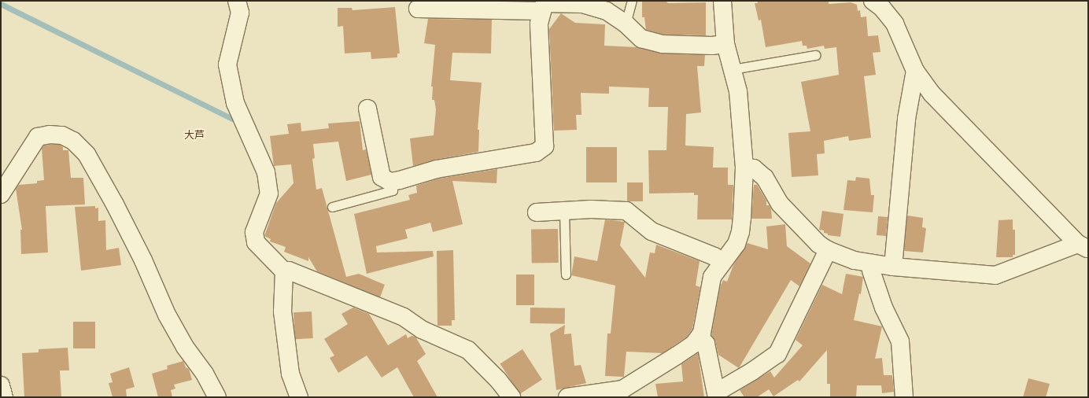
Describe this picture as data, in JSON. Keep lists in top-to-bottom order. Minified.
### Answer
{"districts":["大芦"]}
